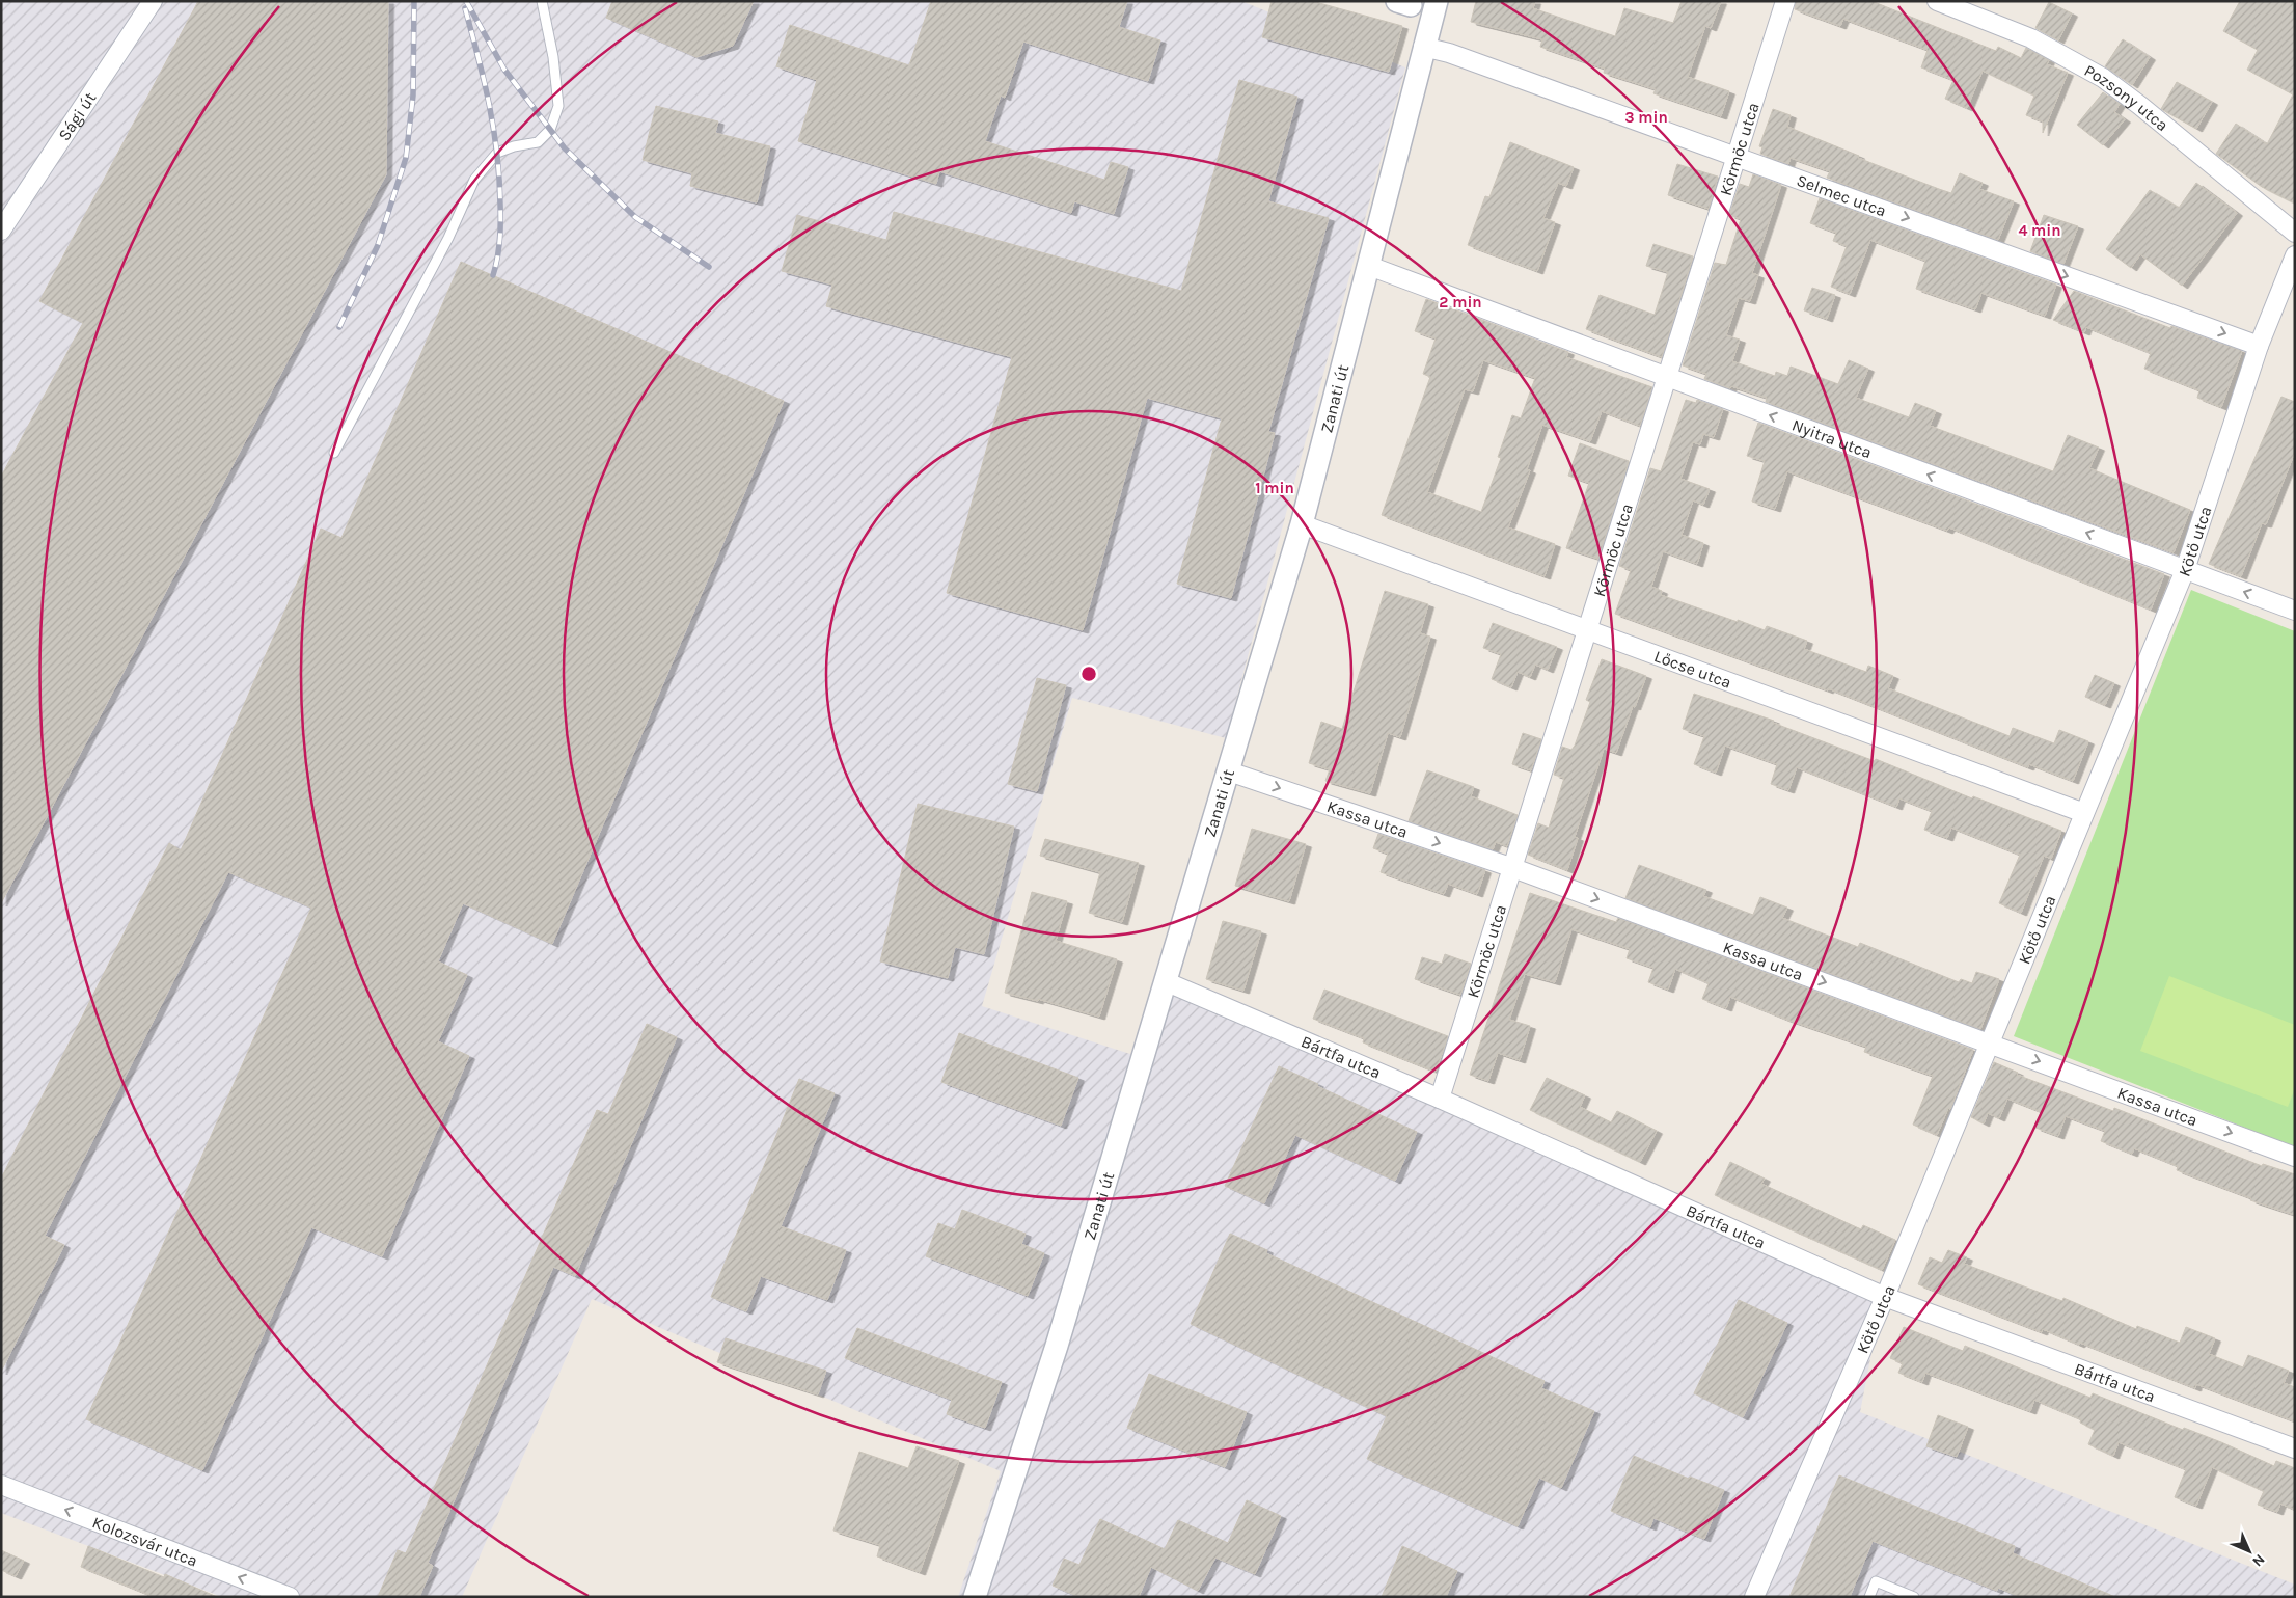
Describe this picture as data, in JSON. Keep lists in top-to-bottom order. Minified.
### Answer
{"streets":{"street":["Pozsony utca","Sági út","Körmöc utca","Selmec utca","Zanati út","Nyitra utca","Kötő utca","Lőcse utca","Kassa utca","Bártfa utca","Kolozsvár utca"]},"crossings":[["Körmöc utca","Selmec utca"],["Körmöc utca","Nyitra utca"],["Körmöc utca","Lőcse utca"],["Körmöc utca","Kassa utca"],["Körmöc utca","Bártfa utca"],["Selmec utca","Zanati út"],["Selmec utca","Kötő utca"],["Zanati út","Nyitra utca"],["Zanati út","Lőcse utca"],["Zanati út","Kassa utca"],["Zanati út","Bártfa utca"],["Nyitra utca","Kötő utca"],["Kötő utca","Lőcse utca"],["Kötő utca","Kassa utca"],["Kötő utca","Bártfa utca"]],"one_way":["Selmec utca","Nyitra utca","Kassa utca","Kolozsvár utca"],"north":"bottom right","rings":["3 min","4 min","2 min","1 min"]}
